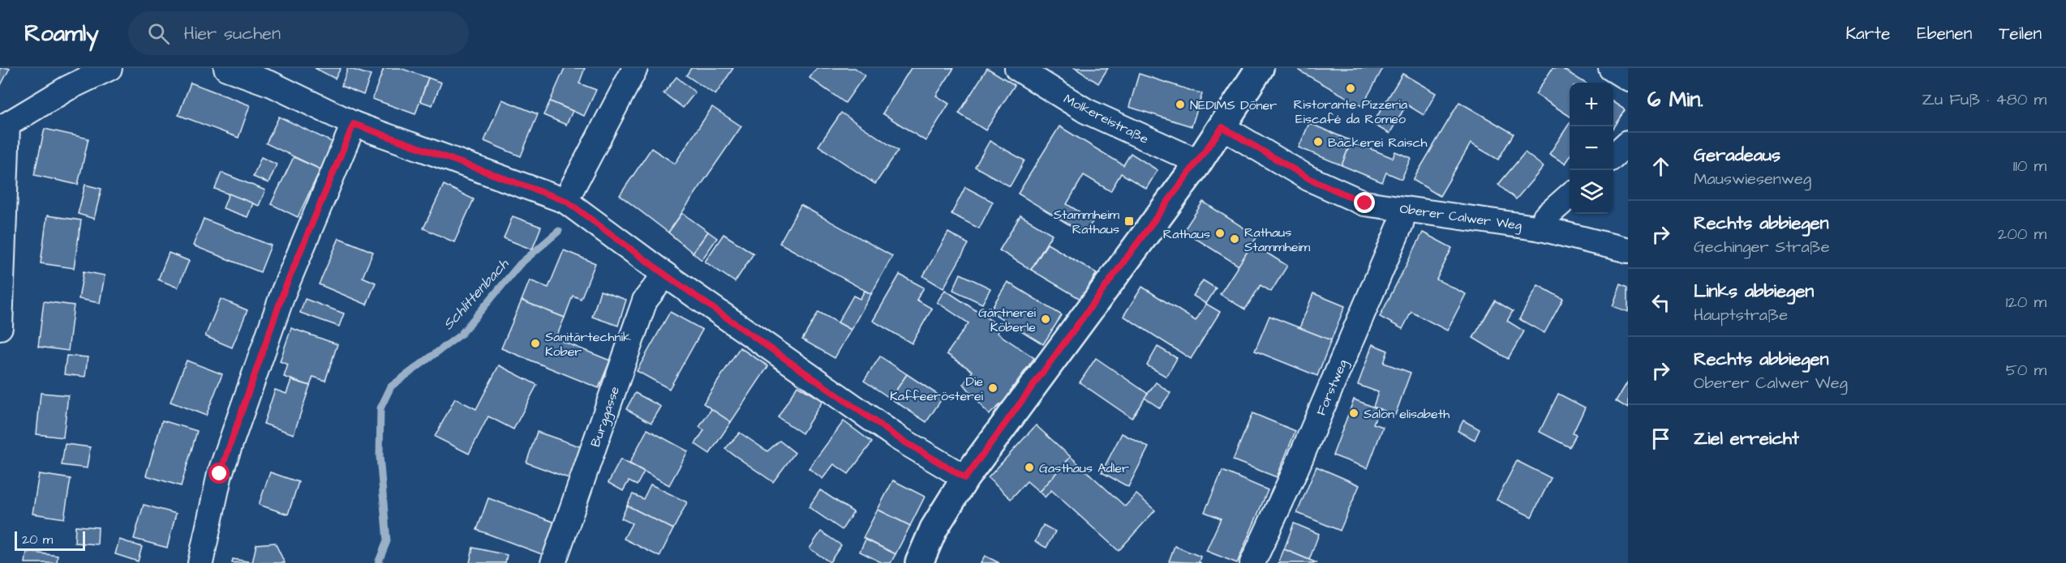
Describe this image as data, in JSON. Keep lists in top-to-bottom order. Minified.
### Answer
{"streets":{"street":["Molkereistraße","Oberer Calwer Weg","Forstweg","Burggasse"]},"crossings":[["Oberer Calwer Weg","Forstweg"]],"water":["Schlittenbach"],"places":{"other":["Ristorante Pizzeria Eiscafé da Romeo","NEDIMS Döner","Bäckerei Raisch","Rathaus","Rathaus Stammheim","Gärtnerei Köberle","Sanitärtechnik Kober","Die Kaffeerösterei","Salon elisabeth","Gasthaus Adler"],"transit":["Stammheim Rathaus"]},"scale_bar":"20 m","page":{"header":"Roamly","search":"Hier suchen","nav":["Karte","Ebenen","Teilen"],"heading":["6 Min.","Zu Fuß · 480 m"],"map_buttons":["+","−"],"list":[["Geradeaus","Mauswiesenweg","110 m"],["Rechts abbiegen","Gechinger Straße","200 m"],["Links abbiegen","Hauptstraße","120 m"],["Rechts abbiegen","Oberer Calwer Weg","50 m"],"Ziel erreicht"],"scale":"20 m"}}
